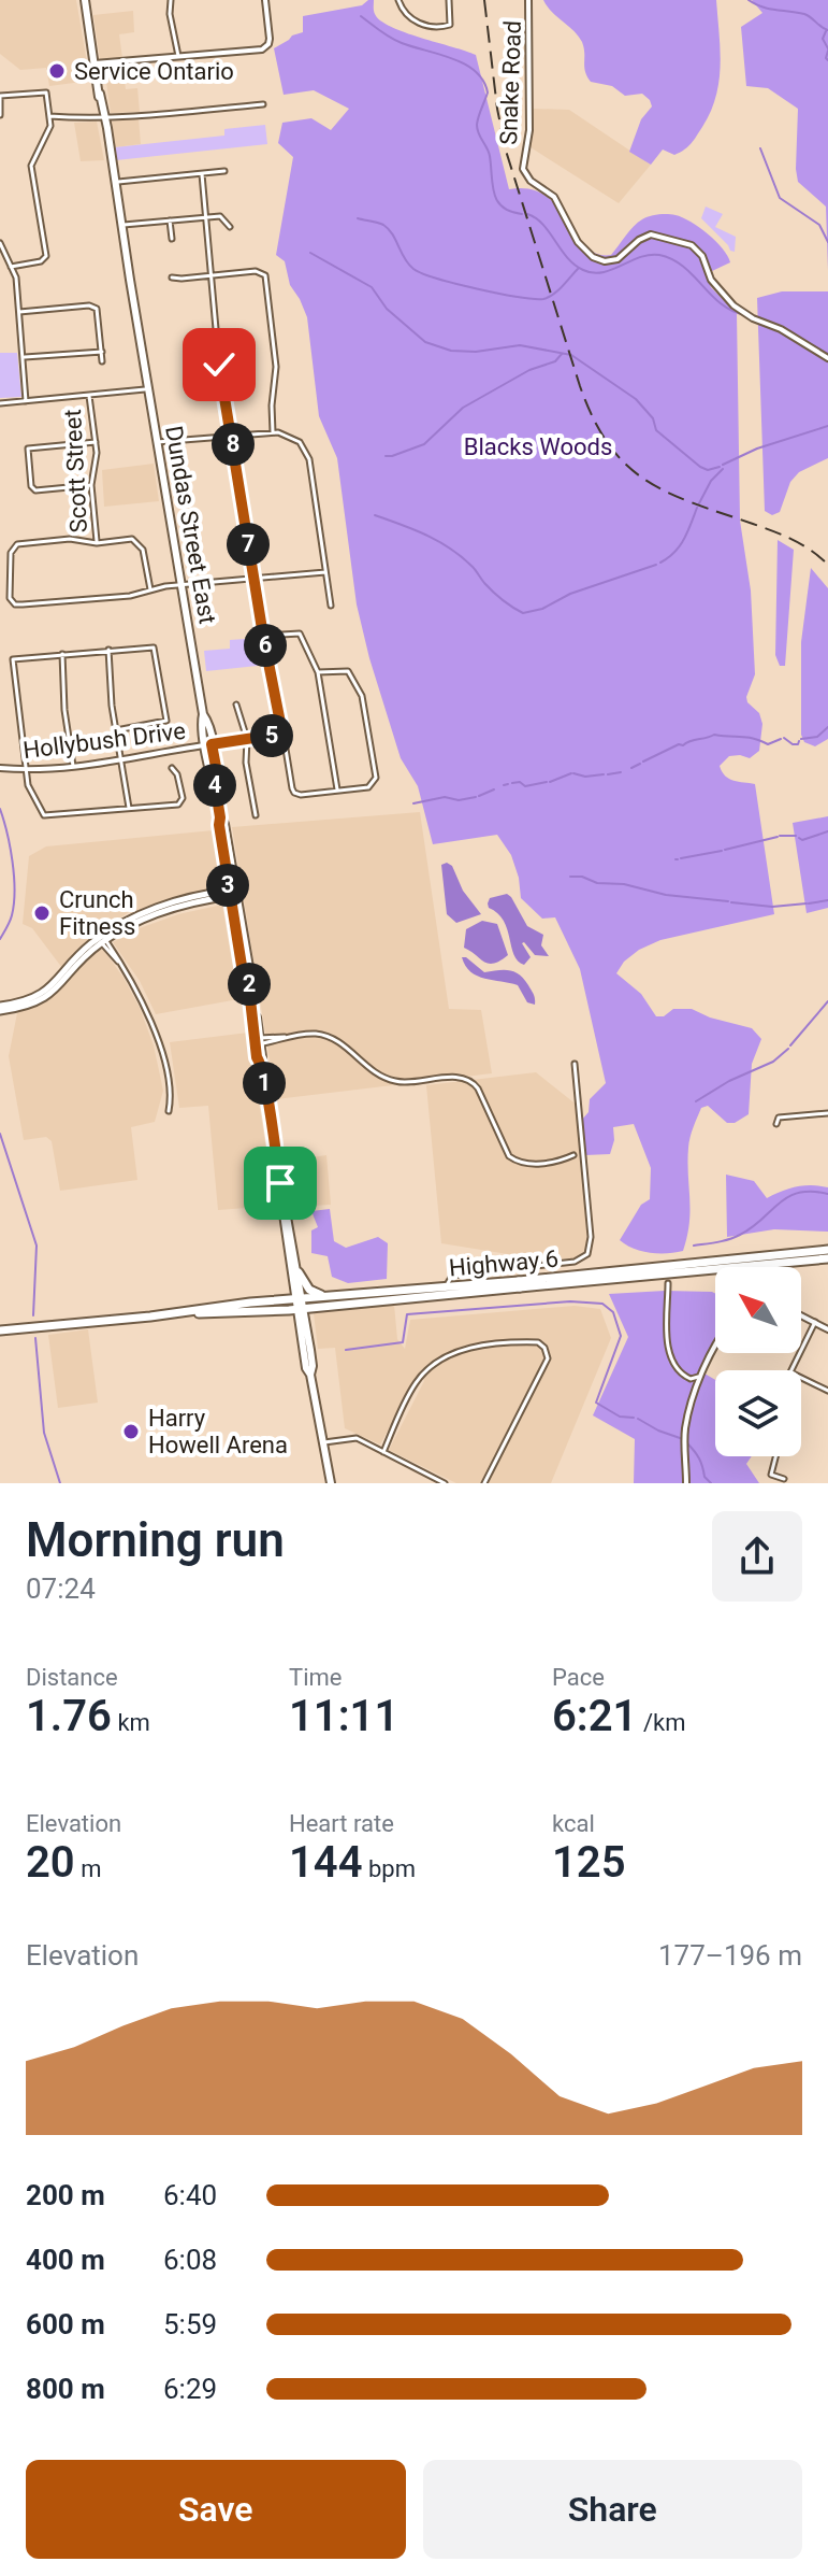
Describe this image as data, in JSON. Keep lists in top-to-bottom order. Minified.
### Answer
{"streets":{"highway":["Highway 6"],"main road":["Dundas Street East"],"street":["Snake Road","Scott Street","Hollybush Drive"]},"crossings":[["Dundas Street East","Hollybush Drive"],["Dundas Street East","Highway 6"]],"parks":["Blacks Woods"],"places":["Service Ontario","Crunch Fitness","Harry Howell Arena"],"north":"top left","page":{"pins":["8","7","6","5","4","3","2","1"],"heading":["Morning run","07:24"],"stats":[["Distance","1.76 km"],["Time","11:11"],["Pace","6:21 /km"],["Elevation","20 m"],["Heart rate","144 bpm"],["kcal","125"]],"chart":["Elevation","177–196 m"],"list":[{"name":"200 m","note":"6:40"},{"name":"400 m","note":"6:08"},{"name":"600 m","note":"5:59"},{"name":"800 m","note":"6:29"}],"buttons":["Save","Share"]}}
